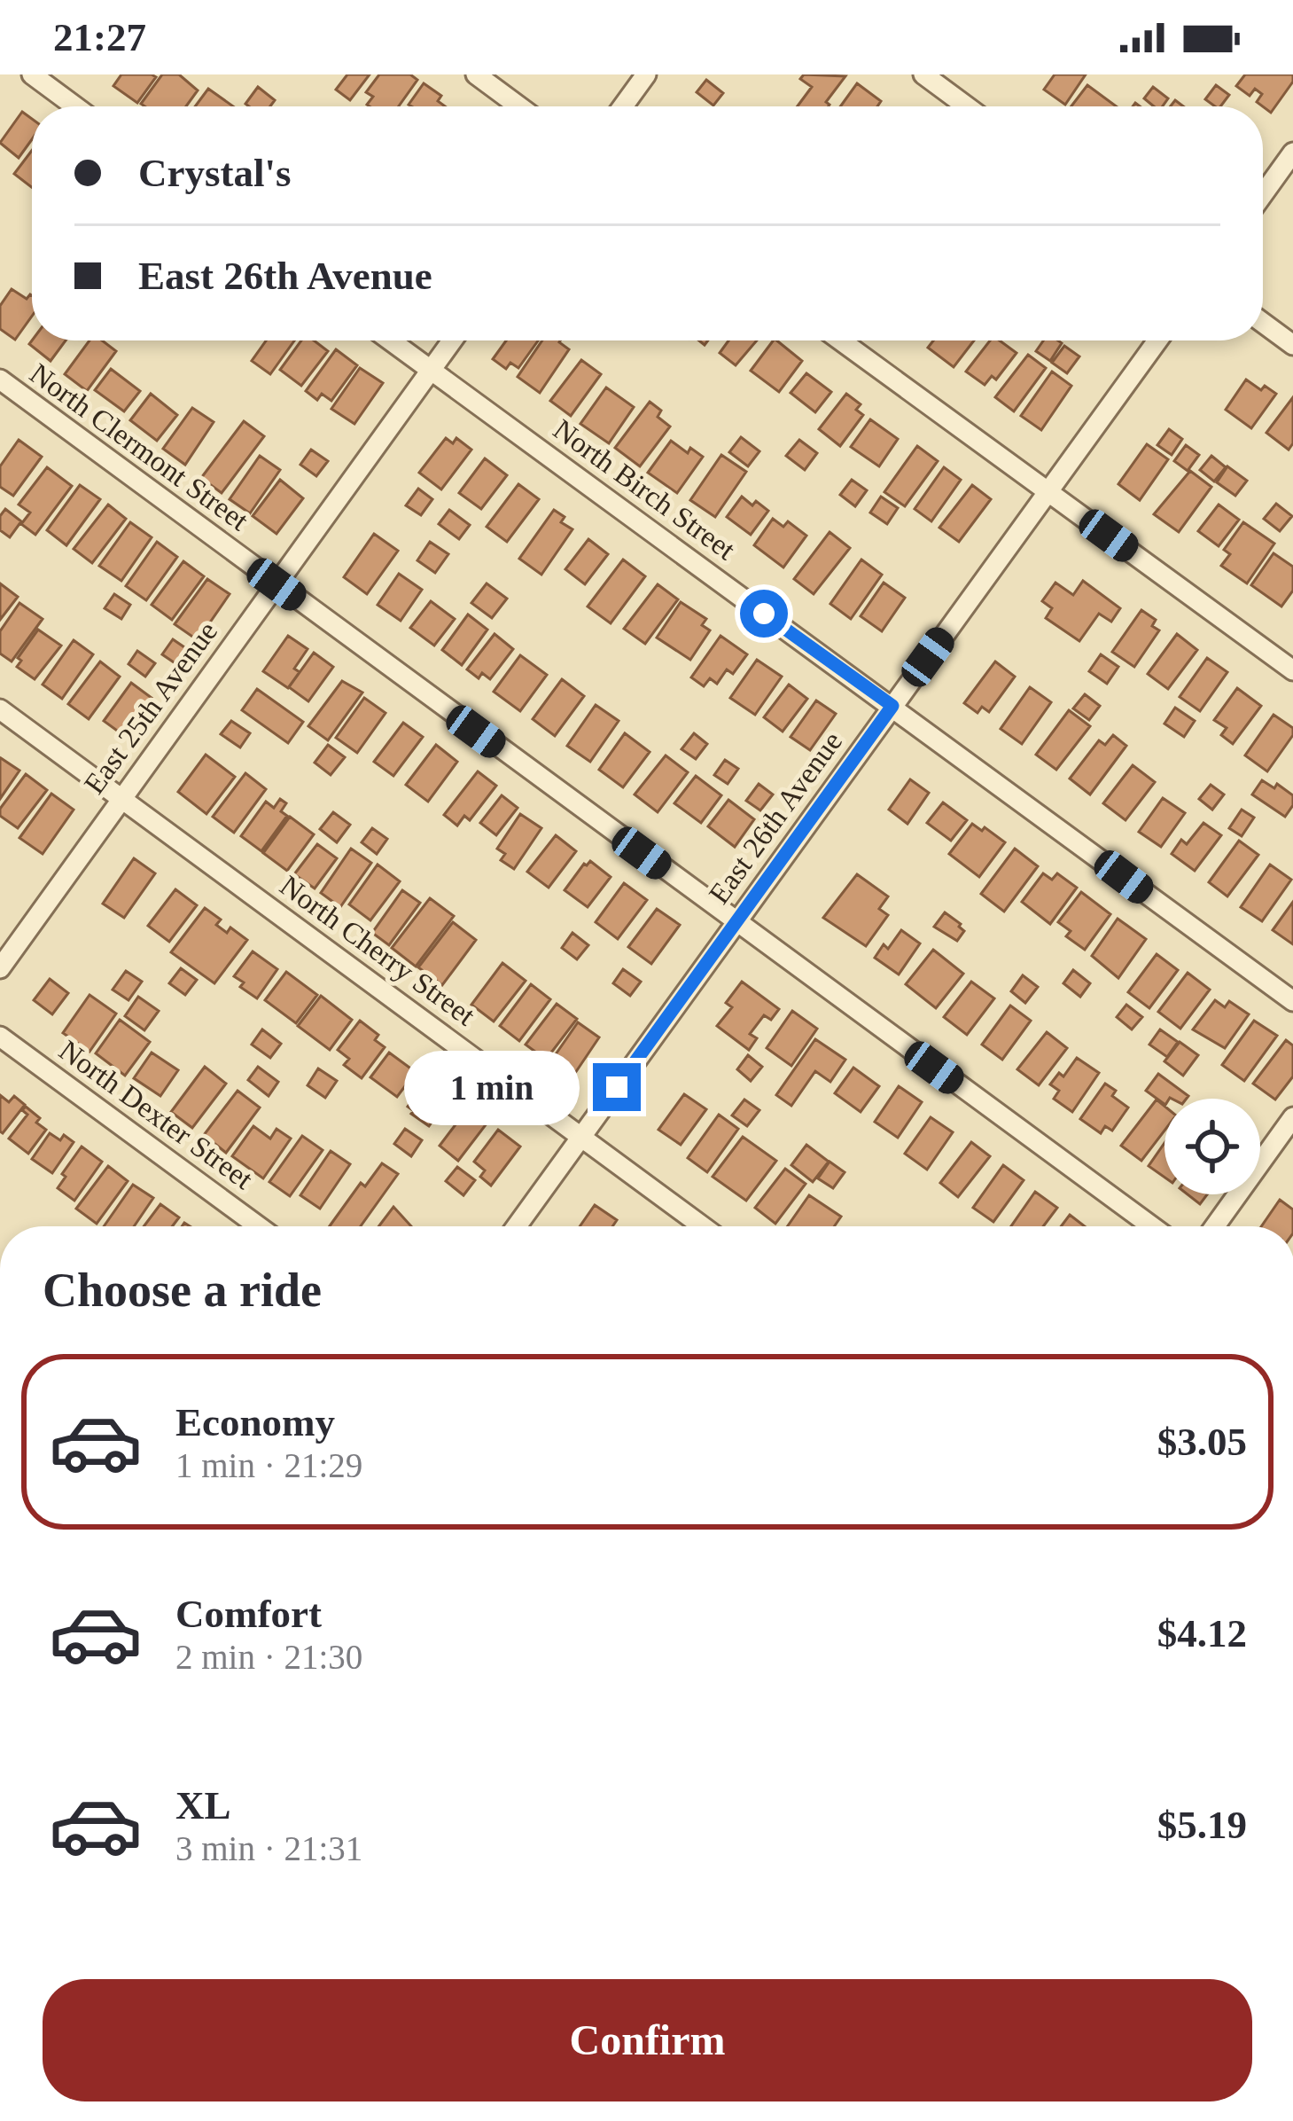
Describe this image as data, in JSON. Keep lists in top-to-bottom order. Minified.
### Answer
{"streets":{"street":["North Clermont Street","North Birch Street","East 25th Avenue","East 26th Avenue","North Cherry Street","North Dexter Street"]},"crossings":[["North Clermont Street","East 25th Avenue"],["North Clermont Street","East 26th Avenue"],["North Birch Street","East 25th Avenue"],["North Birch Street","East 26th Avenue"],["East 25th Avenue","North Cherry Street"],["East 26th Avenue","North Cherry Street"]],"page":{"status":"21:27","banner":["Crystal's","East 26th Avenue"],"bubble":"1 min","heading":"Choose a ride","list":[{"name":"Economy","note":"1 min · 21:29","value":"$3.05"},{"name":"Comfort","note":"2 min · 21:30","value":"$4.12"},{"name":"XL","note":"3 min · 21:31","value":"$5.19"}],"buttons":"Confirm"}}
